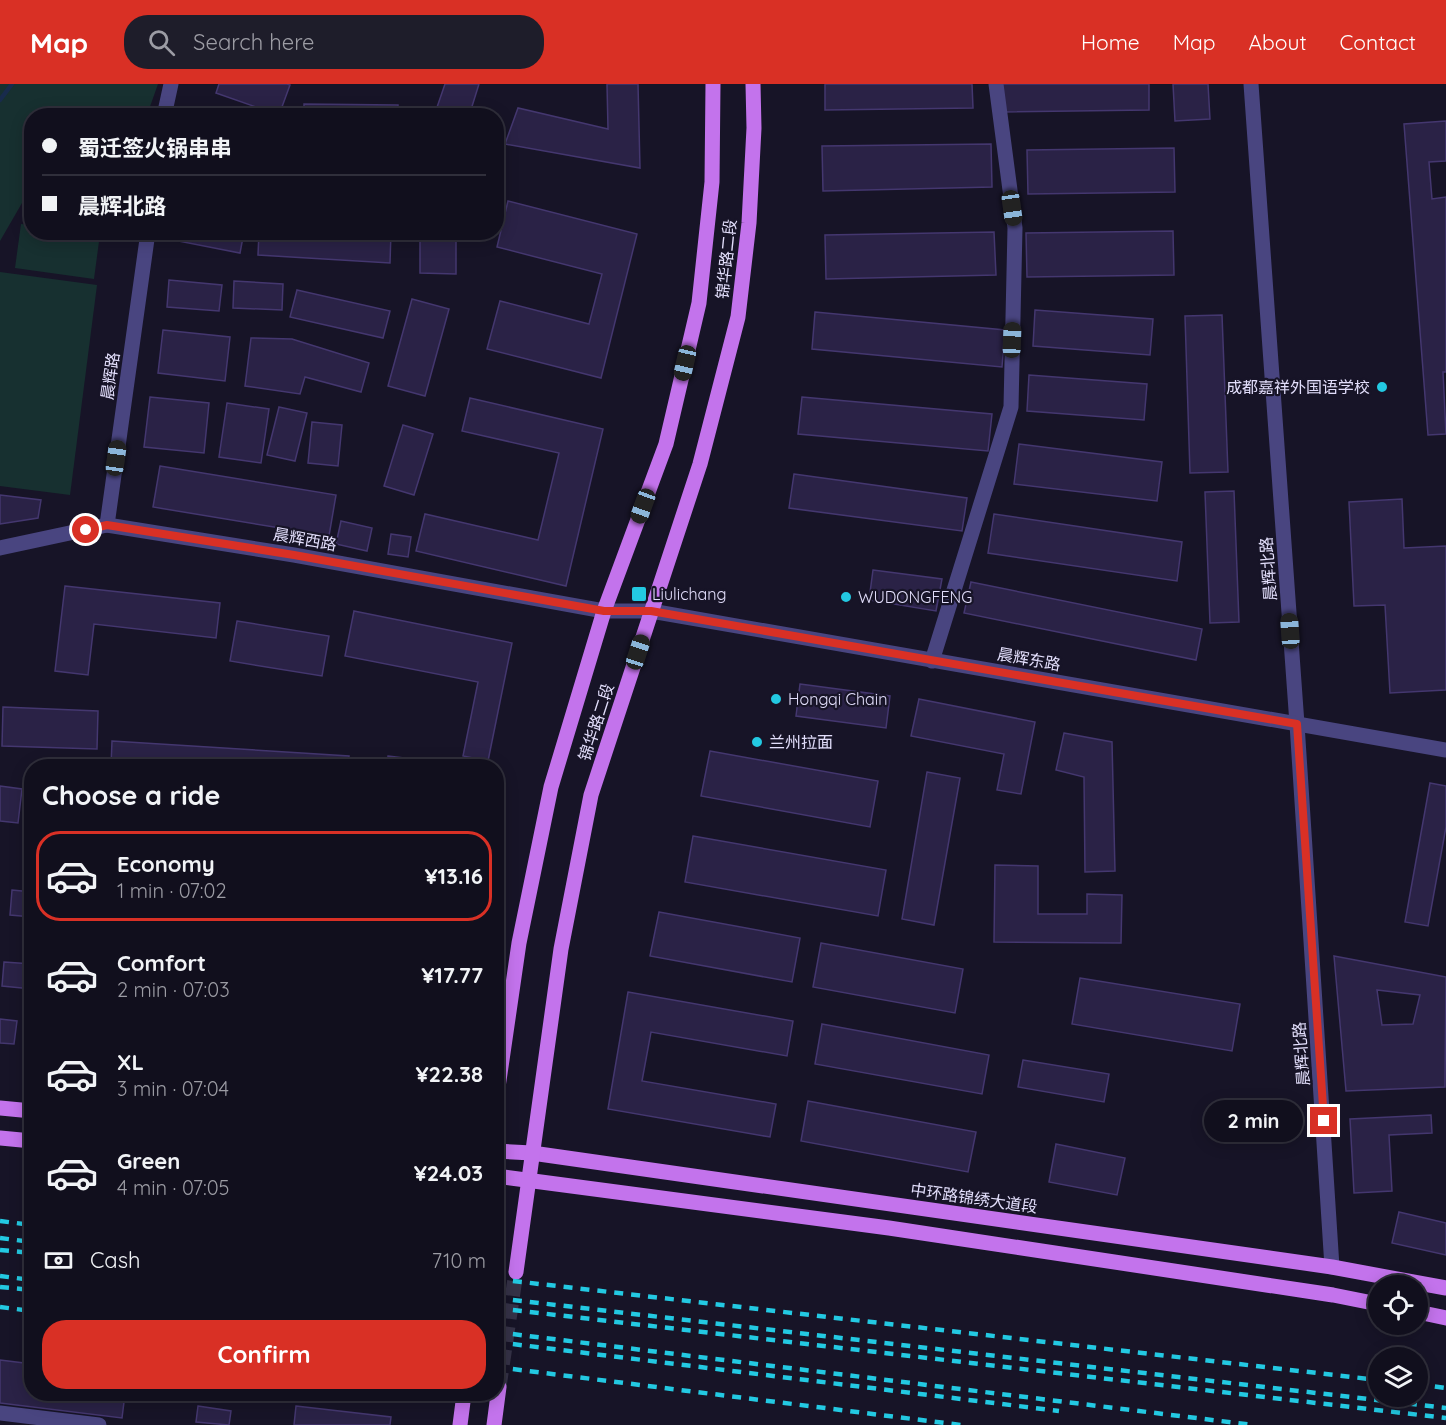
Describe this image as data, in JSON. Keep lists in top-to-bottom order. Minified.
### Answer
{"streets":{"main road":["锦华路二段","中环路锦绣大道段"],"street":["晨辉路","晨辉西路","晨辉北路","晨辉东路"]},"crossings":[["锦华路二段","晨辉西路"],["锦华路二段","晨辉东路"],["锦华路二段","中环路锦绣大道段"],["晨辉路","晨辉西路"],["晨辉西路","晨辉东路"],["晨辉北路","晨辉东路"],["晨辉北路","中环路锦绣大道段"]],"places":{"other":["成都嘉祥外国语学校","WUDONGFENG","Hongqi Chain","兰州拉面"],"transit":["Liulichang"]},"page":{"header":"Map","search":"Search here","nav":["Home","Map","About","Contact"],"banner":["蜀迁签火锅串串","晨辉北路"],"heading":"Choose a ride","list":[{"name":"Economy","note":"1 min · 07:02","value":"¥13.16"},{"name":"Comfort","note":"2 min · 07:03","value":"¥17.77"},{"name":"XL","note":"3 min · 07:04","value":"¥22.38"},{"name":"Green","note":"4 min · 07:05","value":"¥24.03"}],"bubble":"2 min","pay":["Cash","710 m"],"buttons":"Confirm"}}
